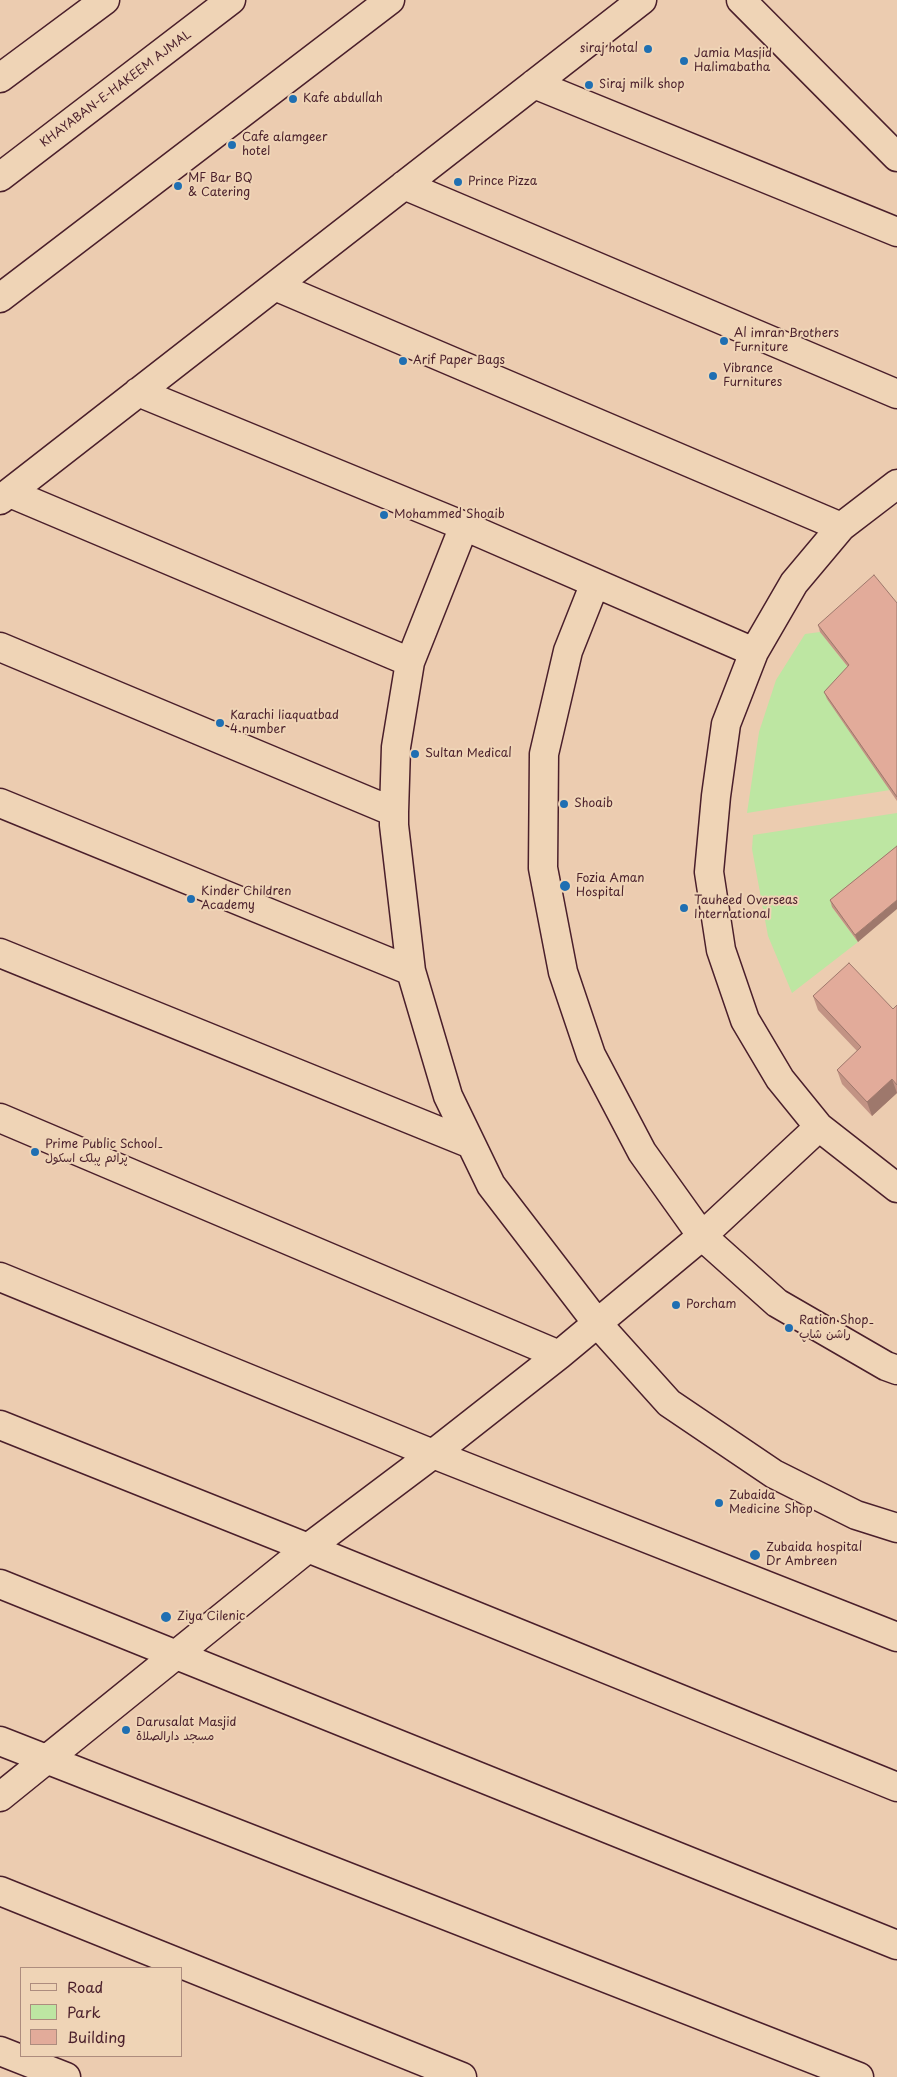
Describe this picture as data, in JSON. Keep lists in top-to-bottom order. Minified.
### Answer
{"streets":{"main road":["KHAYABAN-E-HAKEEM AJMAL"]},"places":["siraj hotal","Jamia Masjid Halimabatha","Siraj milk shop","Kafe abdullah","Cafe alamgeer hotel","Prince Pizza","MF Bar BQ & Catering","Al imran Brothers Furniture","Arif Paper Bags","Vibrance Furnitures","Mohammed Shoaib","Karachi liaquatbad 4 number","Sultan Medical","Shoaib","Fozia Aman Hospital","Kinder Children Academy","Tauheed Overseas International","Prime Public School۔ پرائم پبلک اسکول","Porcham","Ration Shop۔ راشن شاپ","Zubaida Medicine Shop","Zubaida hospital Dr Ambreen","Ziya Cilenic","Darusalat Masjid مسجد دارالصلاة"],"legend":["Road","Park","Building"]}
